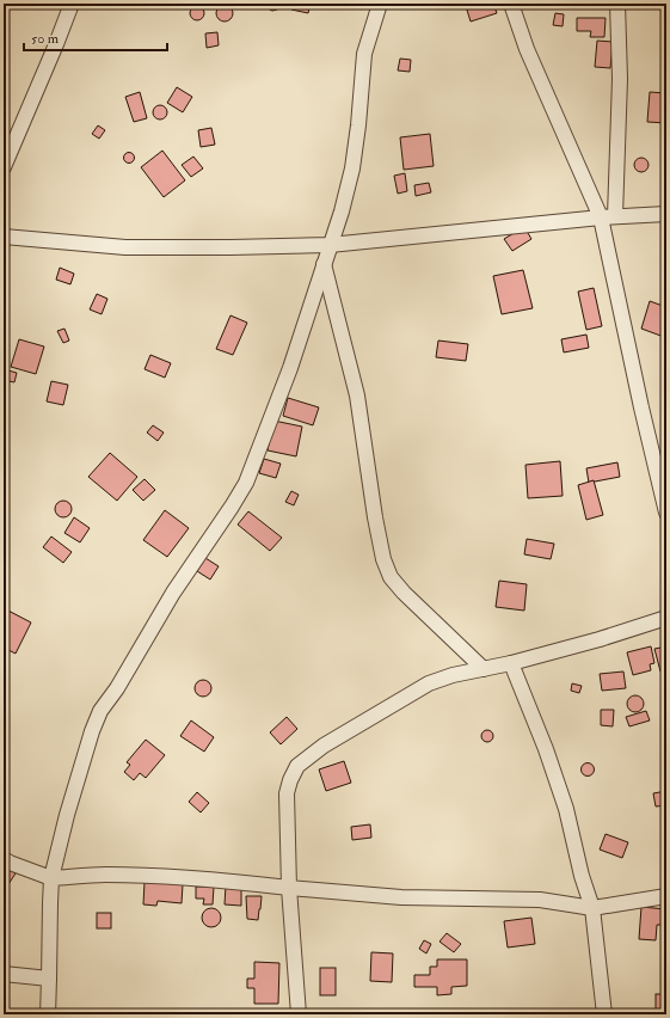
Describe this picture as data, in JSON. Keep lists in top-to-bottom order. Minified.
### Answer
{"scale_bar":"50 m"}
